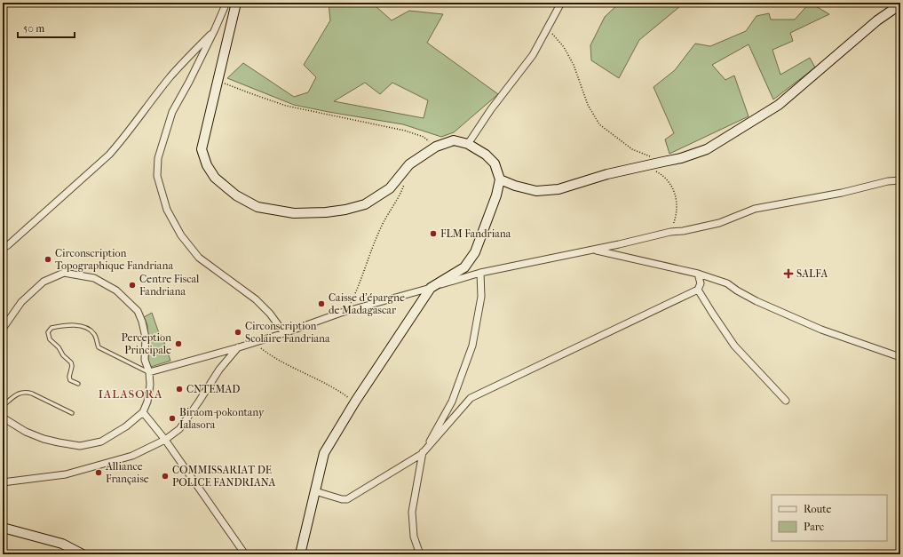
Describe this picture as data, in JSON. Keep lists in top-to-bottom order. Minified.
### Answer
{"districts":["IALASORA"],"places":{"other":["FLM Fandriana","Circonscription Topographique Fandriana","Centre Fiscal Fandriana","Caisse d'épargne de Madagascar","Circonscription Scolaire Fandriana","Perception Principale","CNTEMAD","Biraom-pokontany Ialasora","Alliance Française","COMMISSARIAT DE POLICE FANDRIANA"],"health":["SALFA"]},"legend":["Route","Parc"],"scale_bar":"50 m"}
